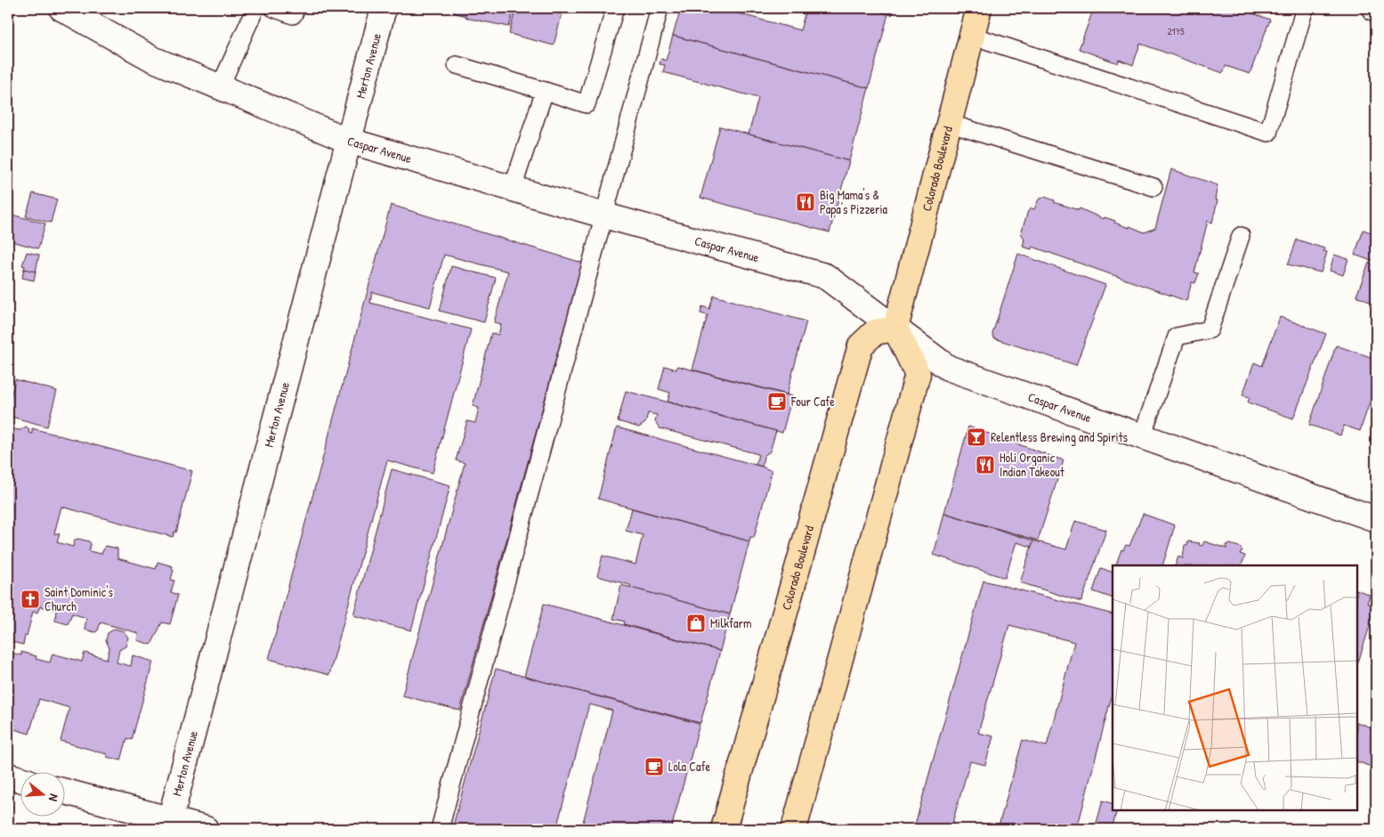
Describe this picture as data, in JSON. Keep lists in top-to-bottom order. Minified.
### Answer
{"streets":{"main road":["Colorado Boulevard"],"street":["Merton Avenue","Caspar Avenue"]},"crossings":[["Merton Avenue","Caspar Avenue"],["Caspar Avenue","Colorado Boulevard"]],"places":{"restaurant":["Big Mama's & Papa's Pizzeria","Holi Organic Indian Takeout"],"cafe":["Four Cafe","Lola Cafe"],"bar":["Relentless Brewing and Spirits"],"church":["Saint Dominic's Church"],"shop":["Milkfarm"]},"house_numbers":["2175"],"north":"right"}
